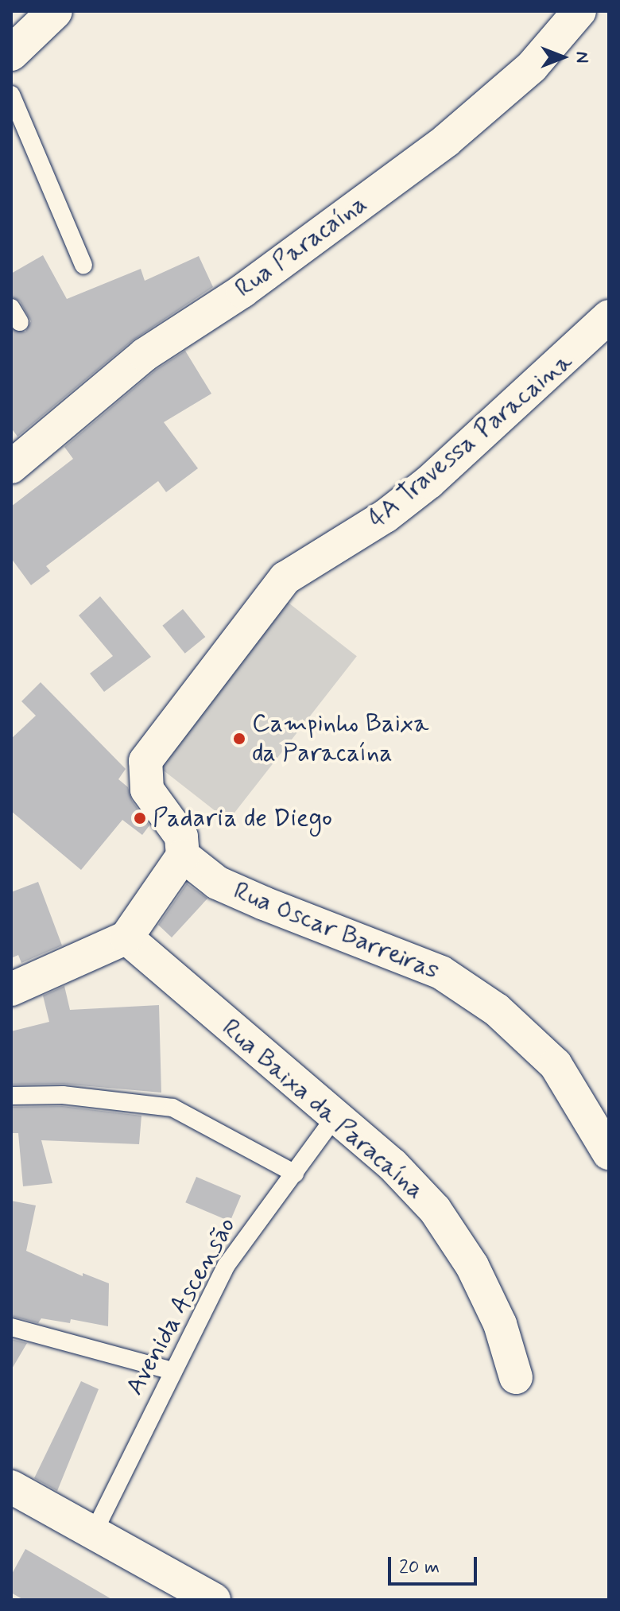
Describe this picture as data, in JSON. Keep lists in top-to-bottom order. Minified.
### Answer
{"streets":{"street":["Rua Paracaína","4A Travessa Paracaina","Rua Oscar Barreiras","Rua Baixa da Paracaína"],"lane":["Avenida Ascensão"]},"crossings":[["4A Travessa Paracaina","Rua Oscar Barreiras"],["Rua Baixa da Paracaína","Avenida Ascensão"]],"places":["Campinho Baixa da Paracaína","Padaria de Diego"],"scale_bar":"20 m","north":"right"}
